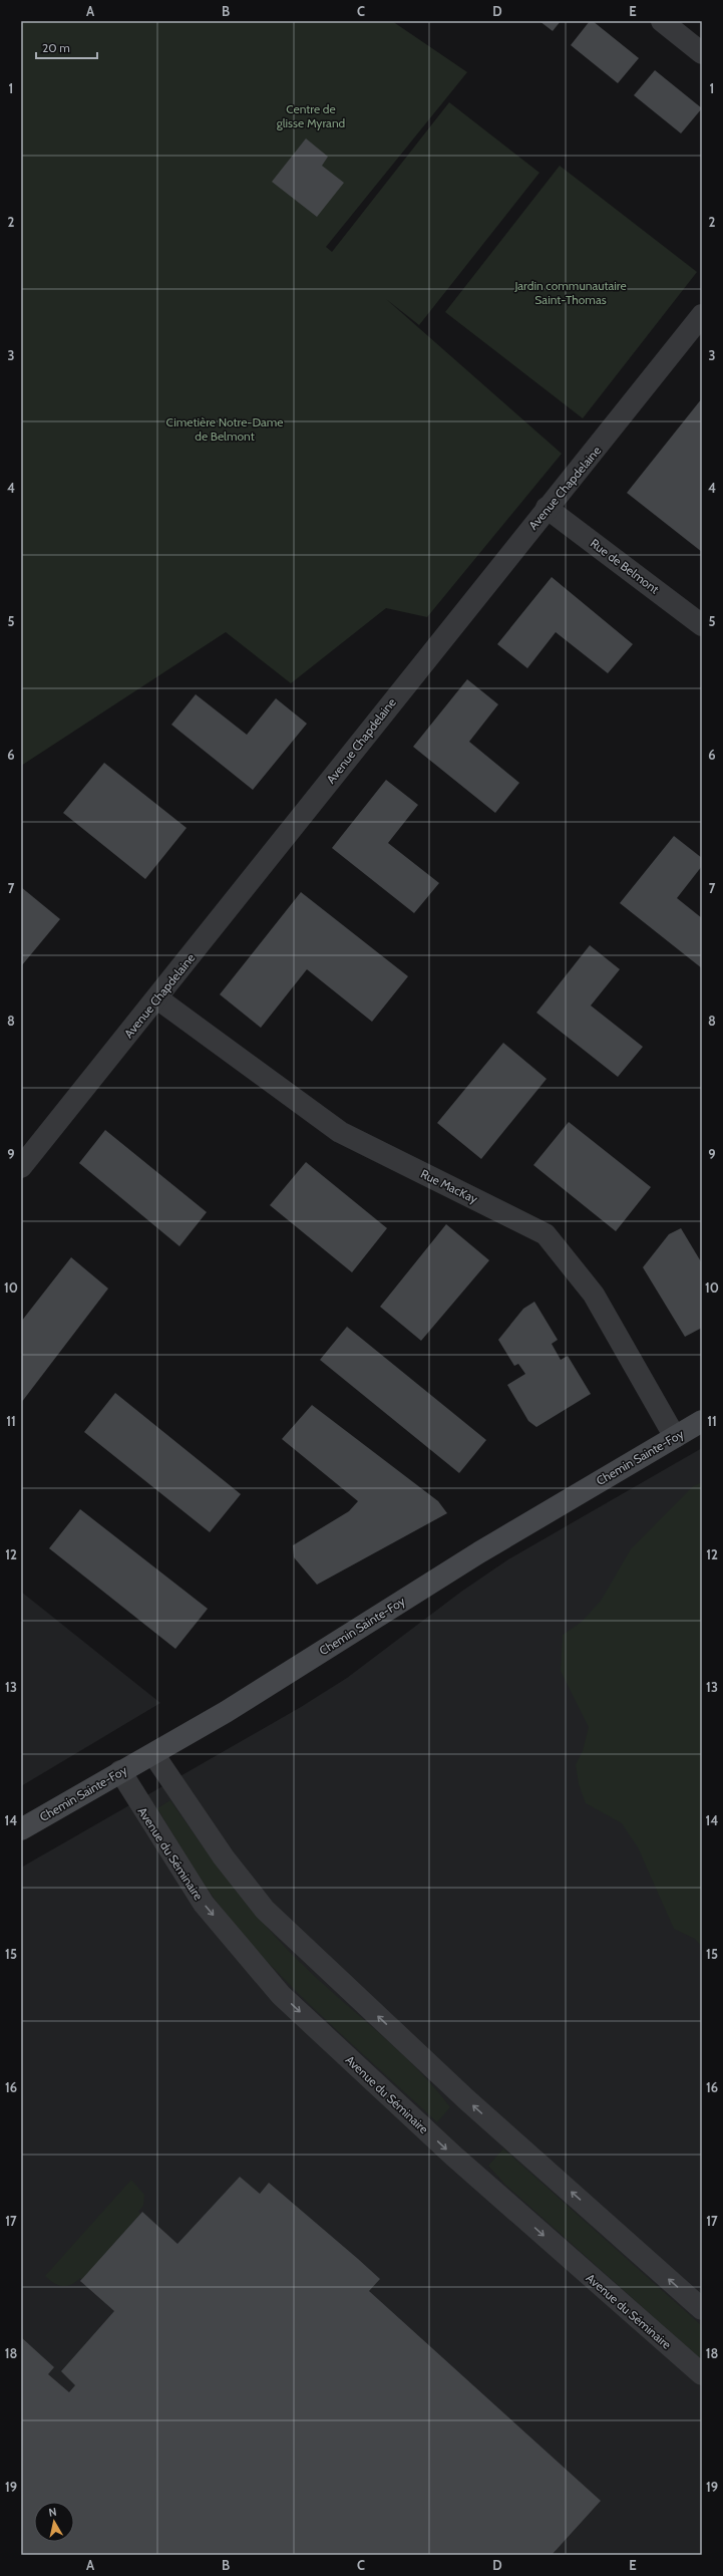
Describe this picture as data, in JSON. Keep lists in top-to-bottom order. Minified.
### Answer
{"streets":{"main road":["Chemin Sainte-Foy"],"street":["Avenue Chapdelaine","Rue de Belmont","Rue MacKay","Avenue du Séminaire"]},"crossings":[["Avenue Chapdelaine","Rue de Belmont"],["Avenue Chapdelaine","Rue MacKay"],["Rue MacKay","Chemin Sainte-Foy"],["Chemin Sainte-Foy","Avenue du Séminaire"]],"parks":["Centre de glisse Myrand","Jardin communautaire Saint-Thomas","Cimetière Notre-Dame de Belmont"],"scale_bar":"20 m","north":"top","grid":{"columns":["A","B","C","D","E"],"rows":["1","2","3","4","5","6","7","8","9","10","11","12","13","14","15","16","17","18","19"]}}
